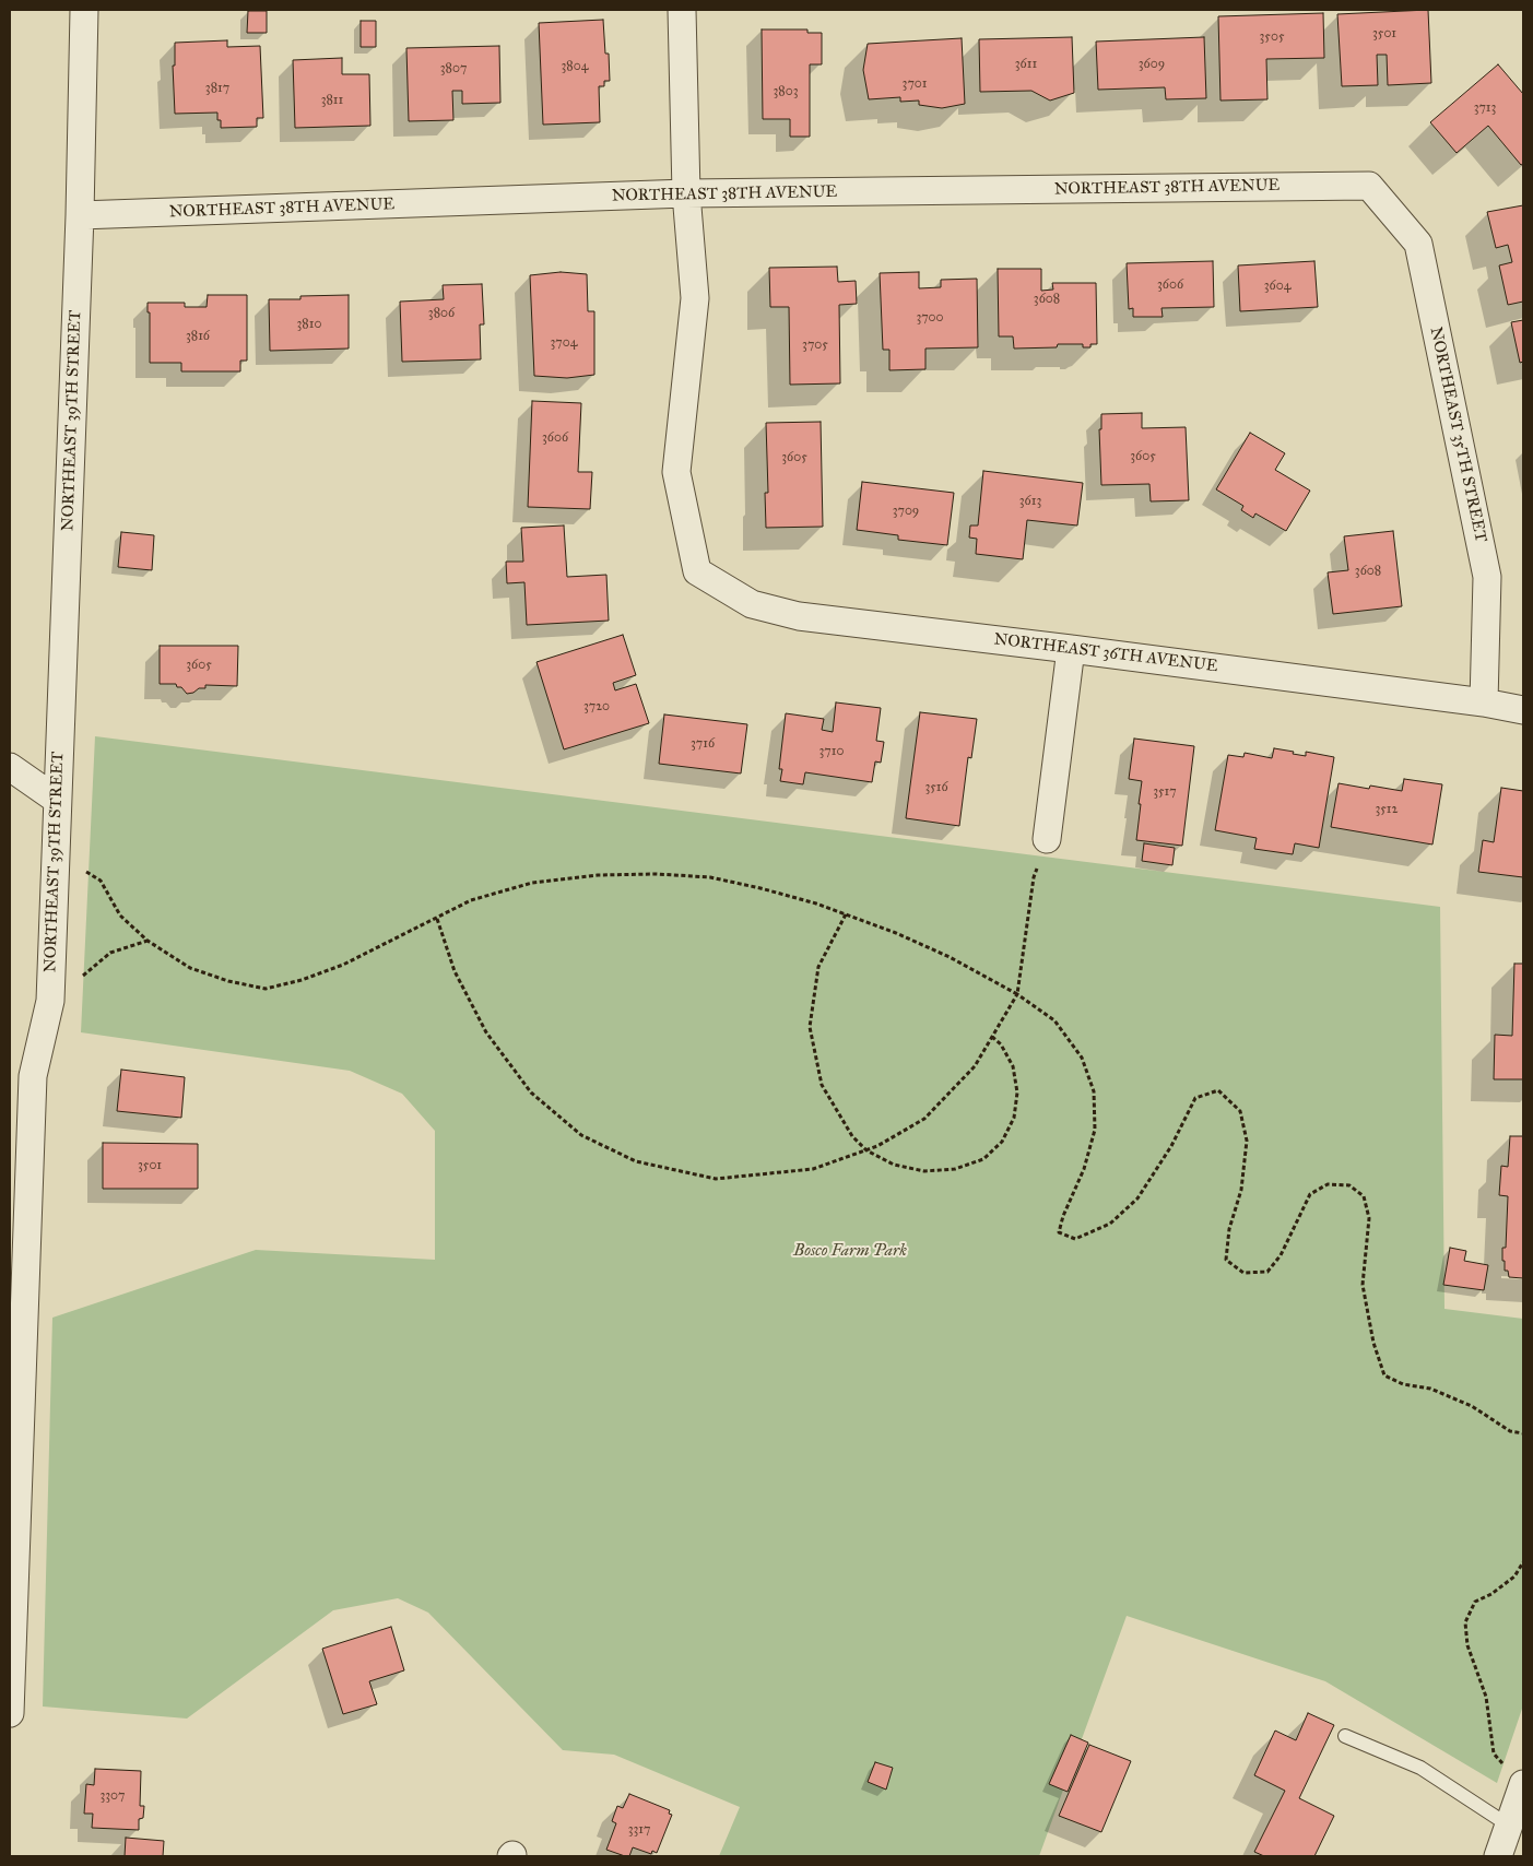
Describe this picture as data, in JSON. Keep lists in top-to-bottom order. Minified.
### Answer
{"streets":{"street":["NORTHEAST 38TH AVENUE","NORTHEAST 39TH STREET","NORTHEAST 35TH STREET","NORTHEAST 36TH AVENUE"]},"crossings":[["NORTHEAST 38TH AVENUE","NORTHEAST 39TH STREET"],["NORTHEAST 38TH AVENUE","NORTHEAST 35TH STREET"],["NORTHEAST 38TH AVENUE","NORTHEAST 36TH AVENUE"],["NORTHEAST 35TH STREET","NORTHEAST 36TH AVENUE"]],"parks":["Bosco Farm Park"],"house_numbers":["3501","3505","3611","3609","3804","3807","3701","3817","3803","3811","3713","3606","3604","3608","3806","3700","3810","3816","3704","3705","3606","3605","3605","3613","3709","3608","3605","3720","3716","3710","3516","3517","3512","3501","3307","3317"]}
